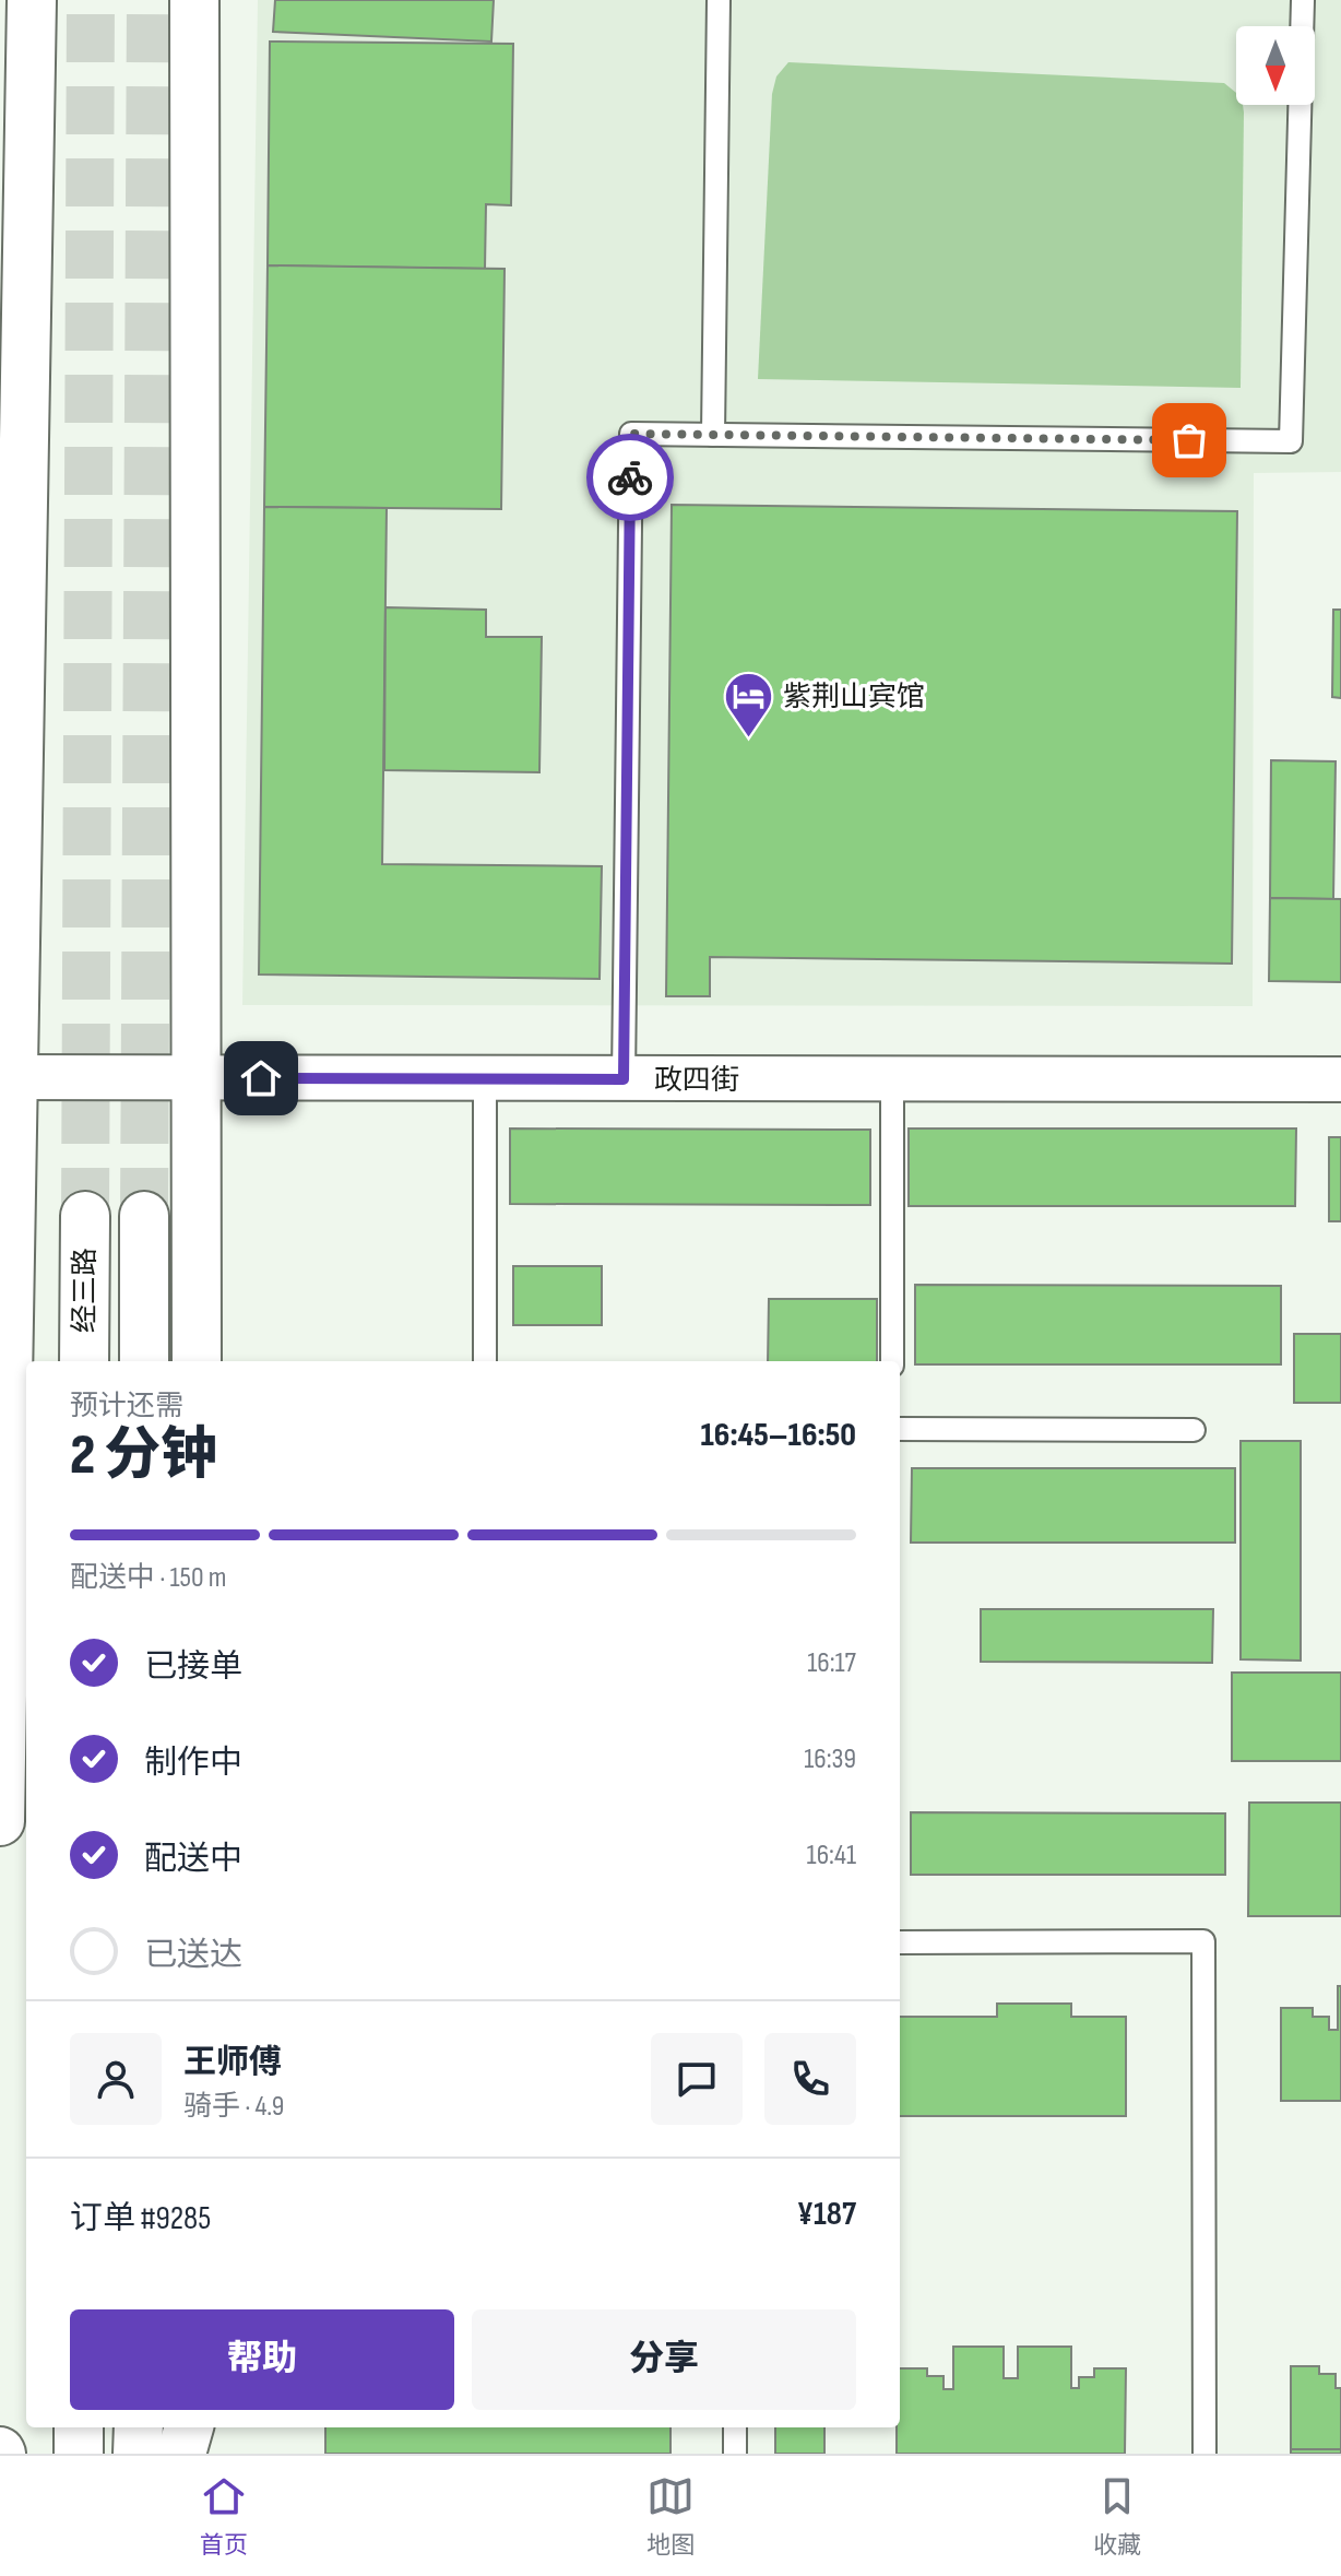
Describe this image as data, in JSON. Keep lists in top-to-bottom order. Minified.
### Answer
{"streets":{"main road":["经三路"],"street":["政四街"]},"places":{"hotel":["紫荆山宾馆"]},"north":"bottom","page":{"heading":["2 分钟","预计还需","16:45–16:50"],"panel":["王师傅","骑手 · 4.9","订单 #9285","¥187"],"bar":"配送中 · 150 m","list":[["已接单","16:17"],["制作中","16:39"],["配送中","16:41"],"已送达"],"buttons":["帮助","分享"],"tabs":["首页","地图","收藏"]}}
